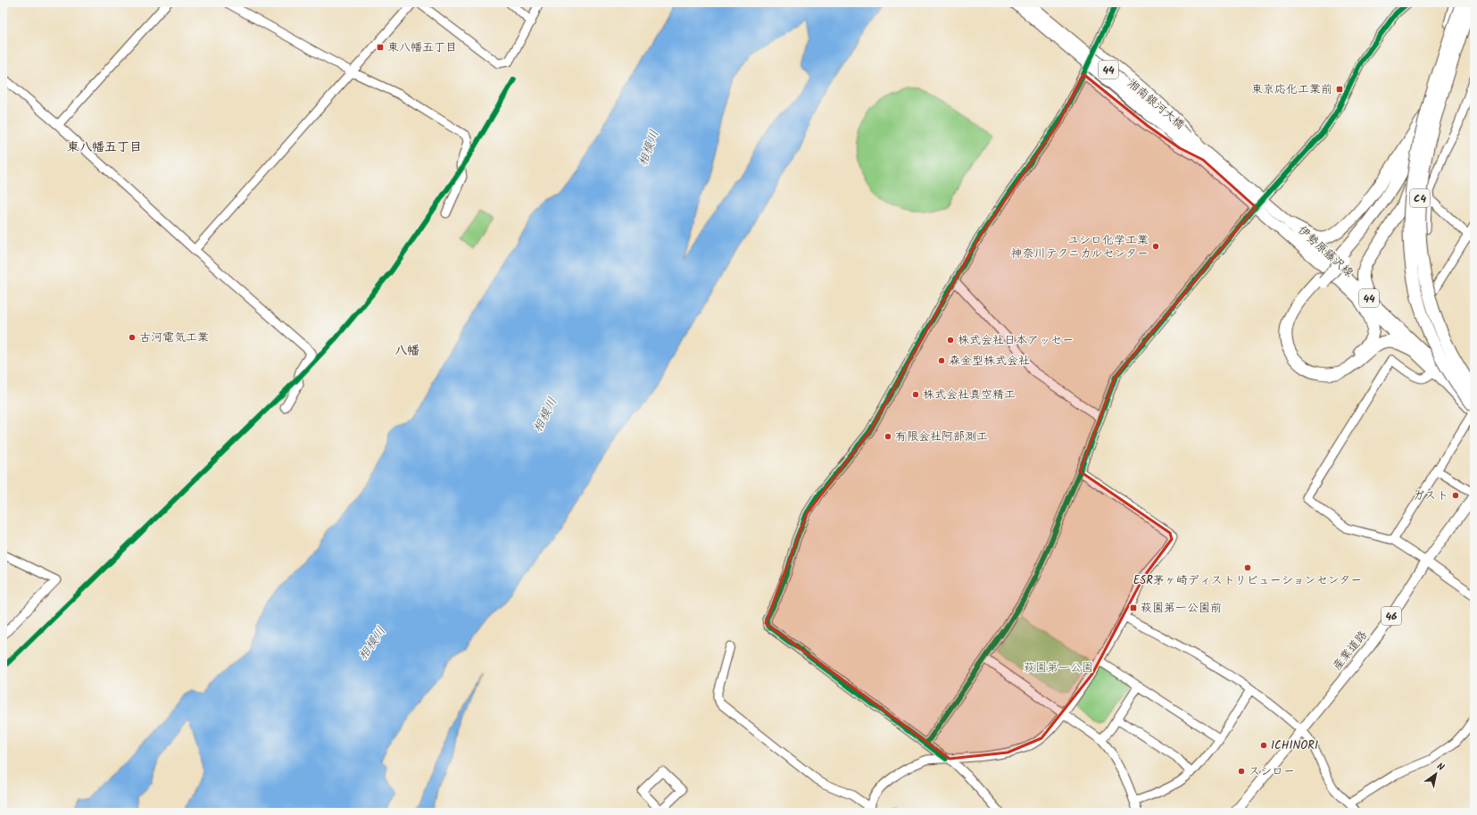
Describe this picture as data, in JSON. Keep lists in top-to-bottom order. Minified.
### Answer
{"streets":{"highway":["C4"],"main road":["44","湘南銀河大橋","伊勢原藤沢線","46","産業道路"]},"crossings":[["湘南銀河大橋","伊勢原藤沢線"],["C4","伊勢原藤沢線"]],"districts":["東八幡五丁目","八幡"],"water":["相模川"],"parks":["萩園第一公園"],"places":{"transit":["東八幡五丁目","東京応化工業前","萩園第一公園前"],"other":["ユシロ化学工業 神奈川テクニカルセンター","古河電気工業","株式会社日本アッセー","森金型株式会社","株式会社真空精工","有限会社阿部測工","ガスト","ESR茅ヶ崎ディストリビューションセンター","ICHINORI","スシロー"]},"north":"top right"}
